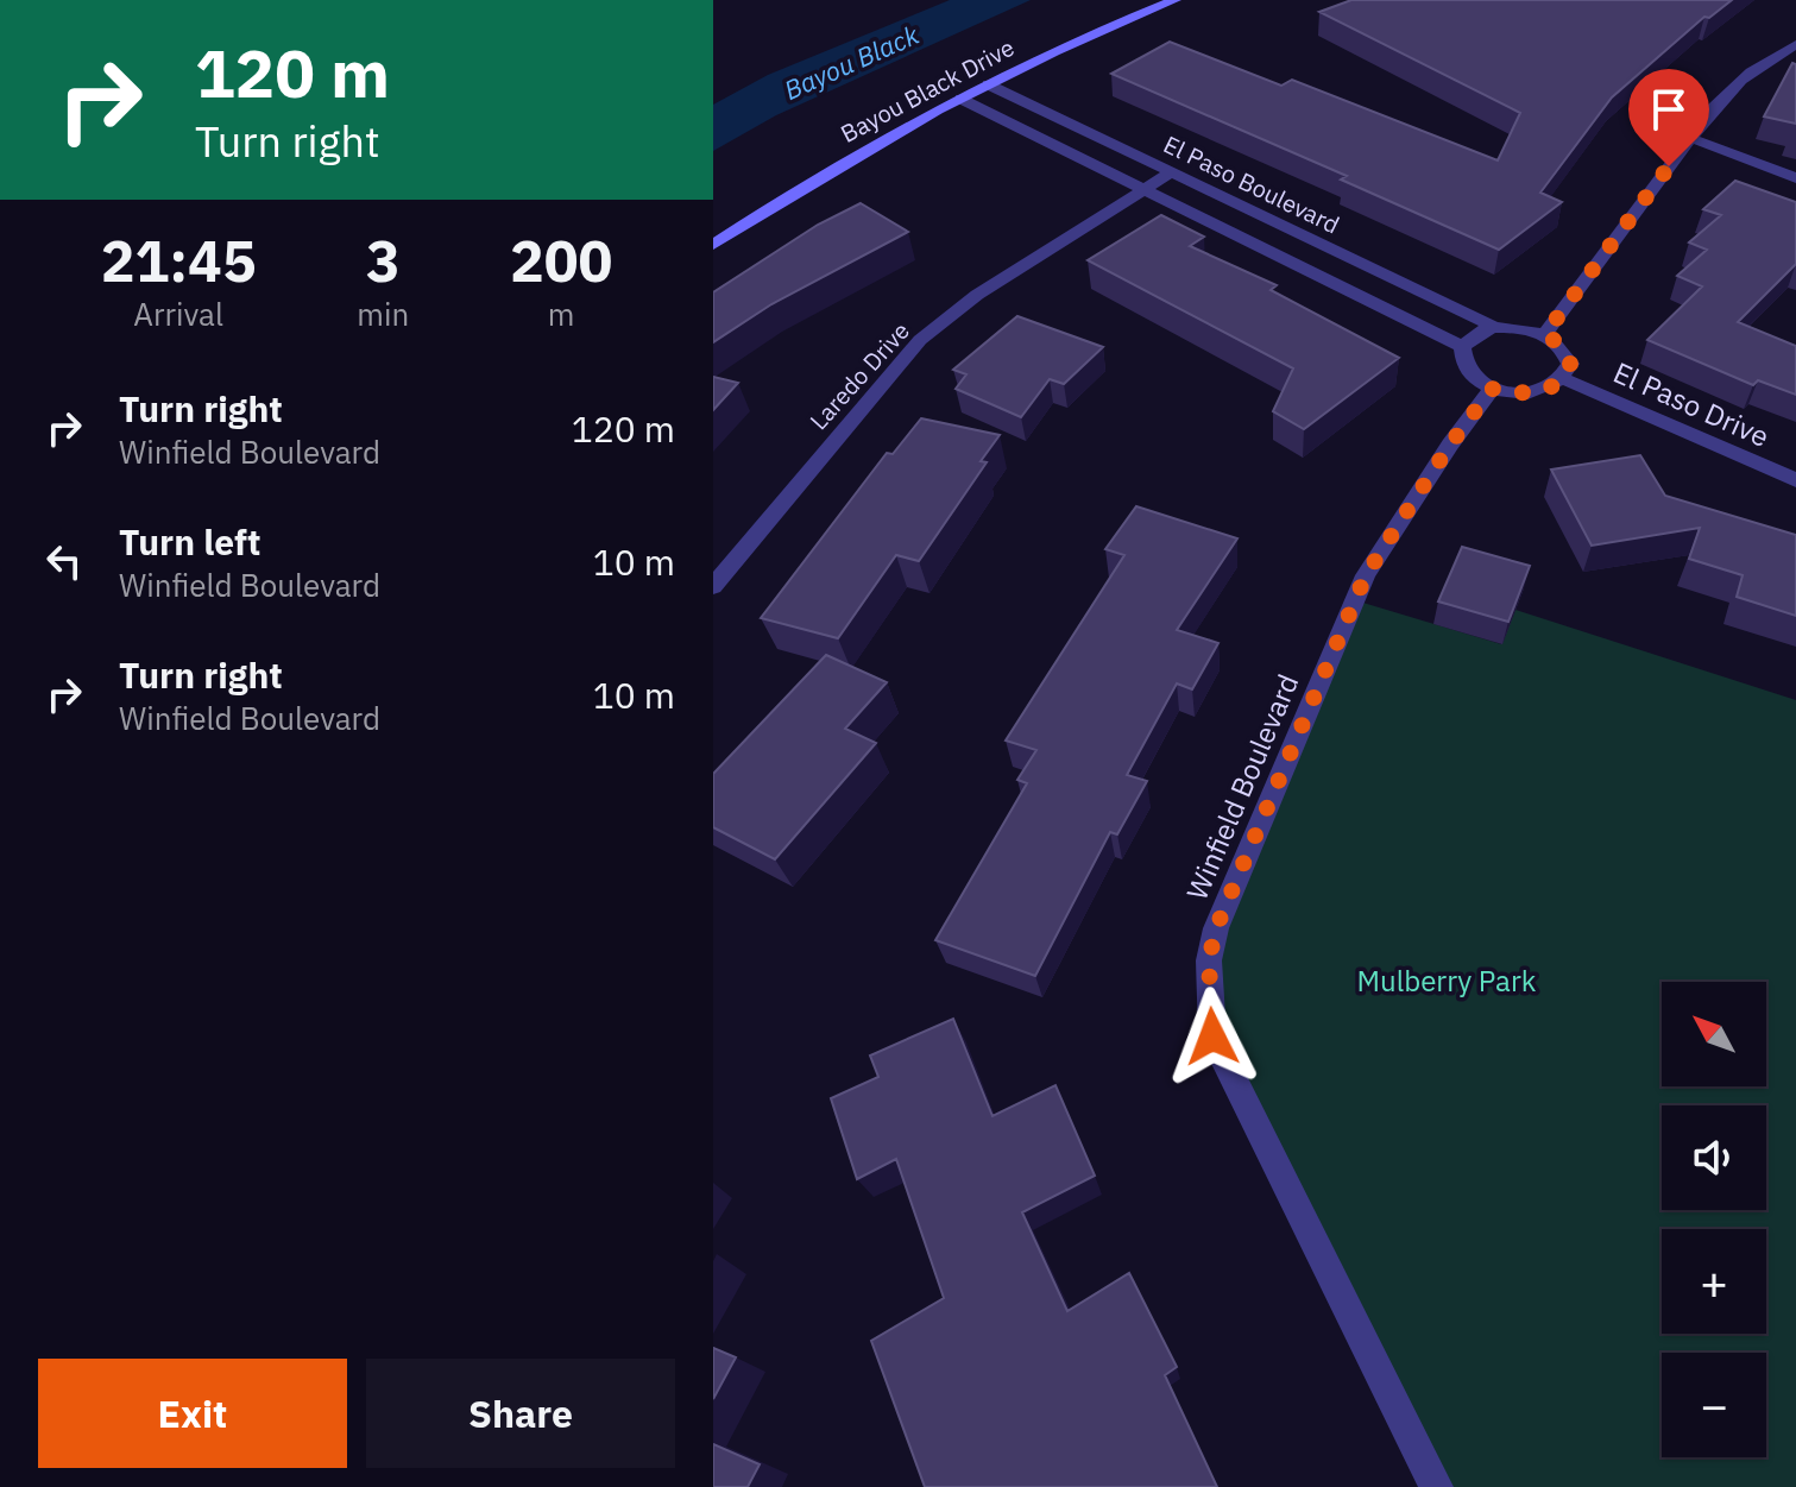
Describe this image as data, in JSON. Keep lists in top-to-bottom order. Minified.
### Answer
{"streets":{"main road":["Bayou Black Drive"],"street":["El Paso Boulevard","Laredo Drive","El Paso Drive","Winfield Boulevard"]},"crossings":[["Bayou Black Drive","El Paso Boulevard"],["El Paso Boulevard","Laredo Drive"],["El Paso Boulevard","El Paso Drive"],["El Paso Boulevard","Winfield Boulevard"],["El Paso Drive","Winfield Boulevard"]],"water":["Bayou Black"],"parks":["Mulberry Park"],"north":"top left","page":{"turn":["120 m","Turn right"],"eta":["21:45","Arrival","3","min","200","m"],"list":[{"name":"Turn right","note":"Winfield Boulevard","value":"120 m"},{"name":"Turn left","note":"Winfield Boulevard","value":"10 m"},{"name":"Turn right","note":"Winfield Boulevard","value":"10 m"}],"map_buttons":["+","−"],"buttons":["Exit","Share"]}}
